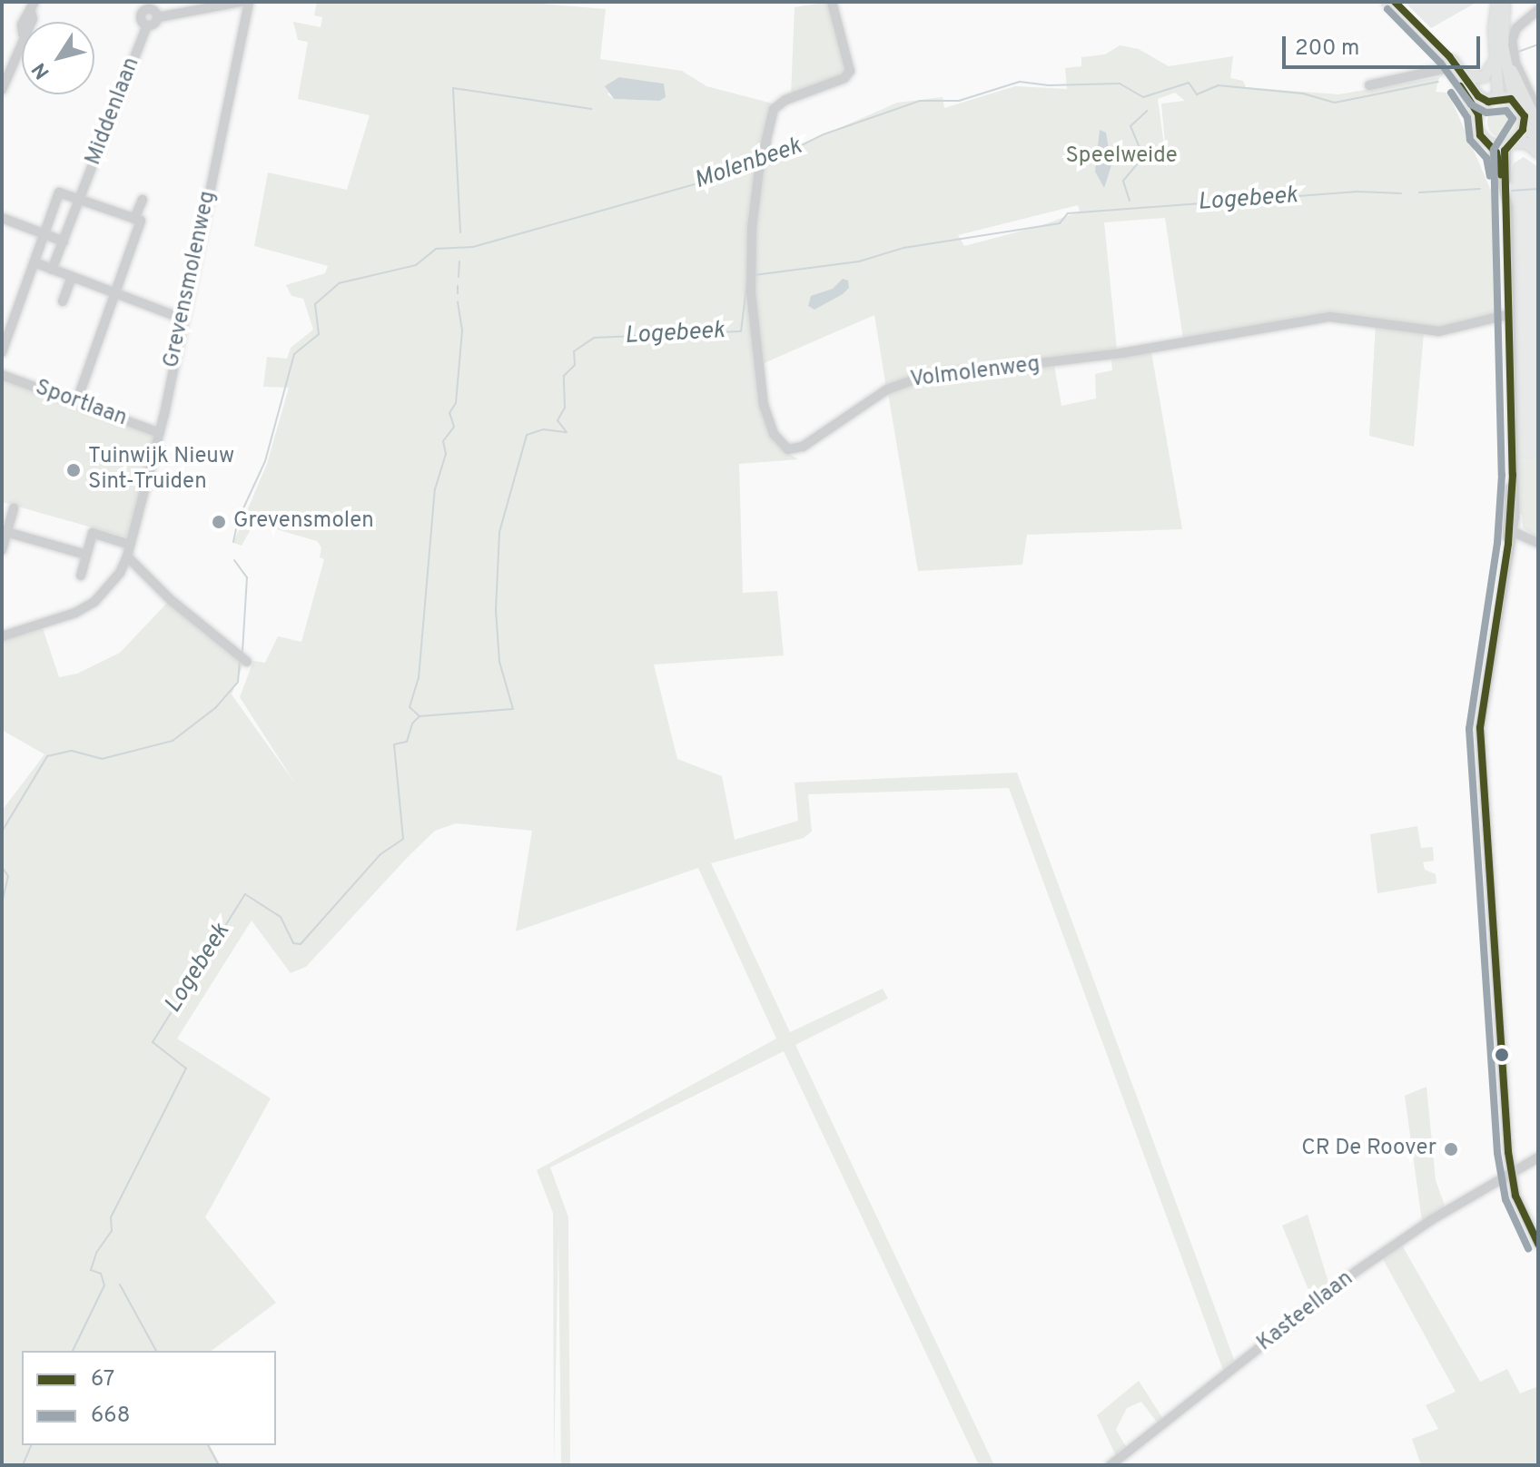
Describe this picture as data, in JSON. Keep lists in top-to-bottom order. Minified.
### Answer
{"streets":{"street":["Middenlaan","Grevensmolenweg","Volmolenweg","Sportlaan","Kasteellaan"]},"crossings":[["Grevensmolenweg","Sportlaan"]],"water":["Molenbeek","Logebeek"],"parks":["Speelweide"],"places":["Tuinwijk Nieuw Sint-Truiden","Grevensmolen","CR De Roover"],"lines":["transit line 67","transit line 668"],"legend":["67","668"],"scale_bar":"200 m","north":"bottom left"}
